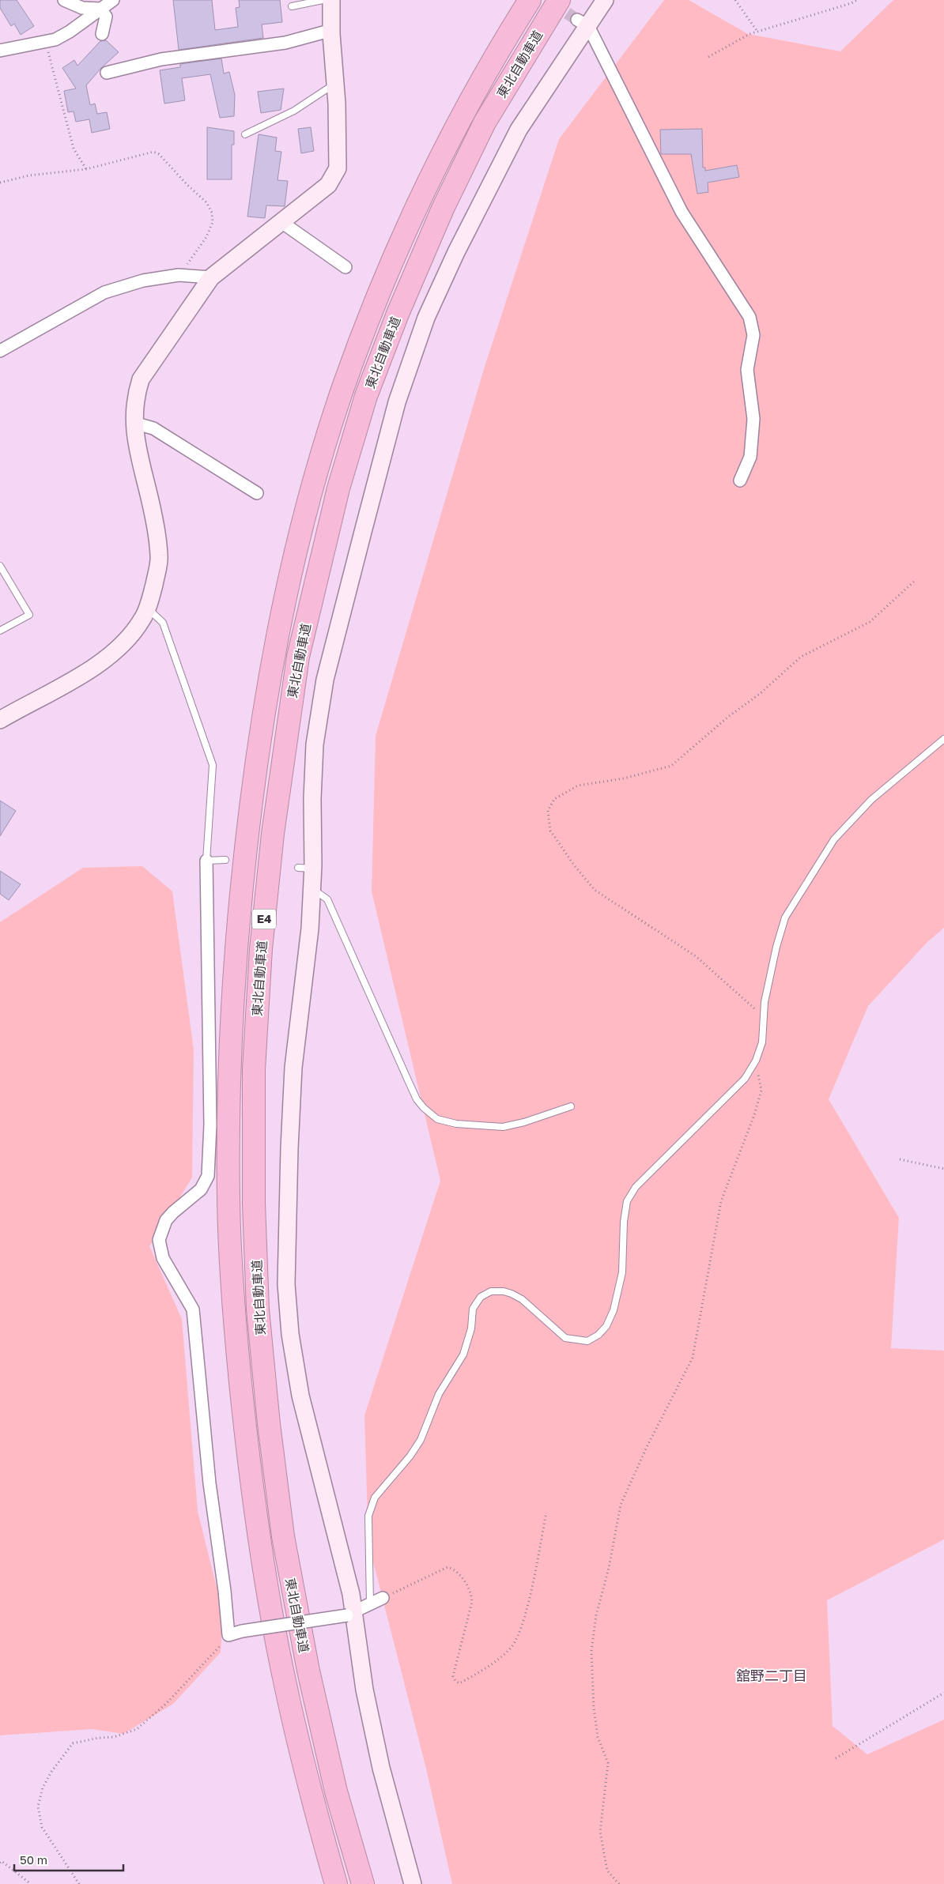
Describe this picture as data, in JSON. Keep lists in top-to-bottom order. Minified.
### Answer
{"streets":{"highway":["東北自動車道","E4"]},"districts":["舘野二丁目"],"scale_bar":"50 m"}
